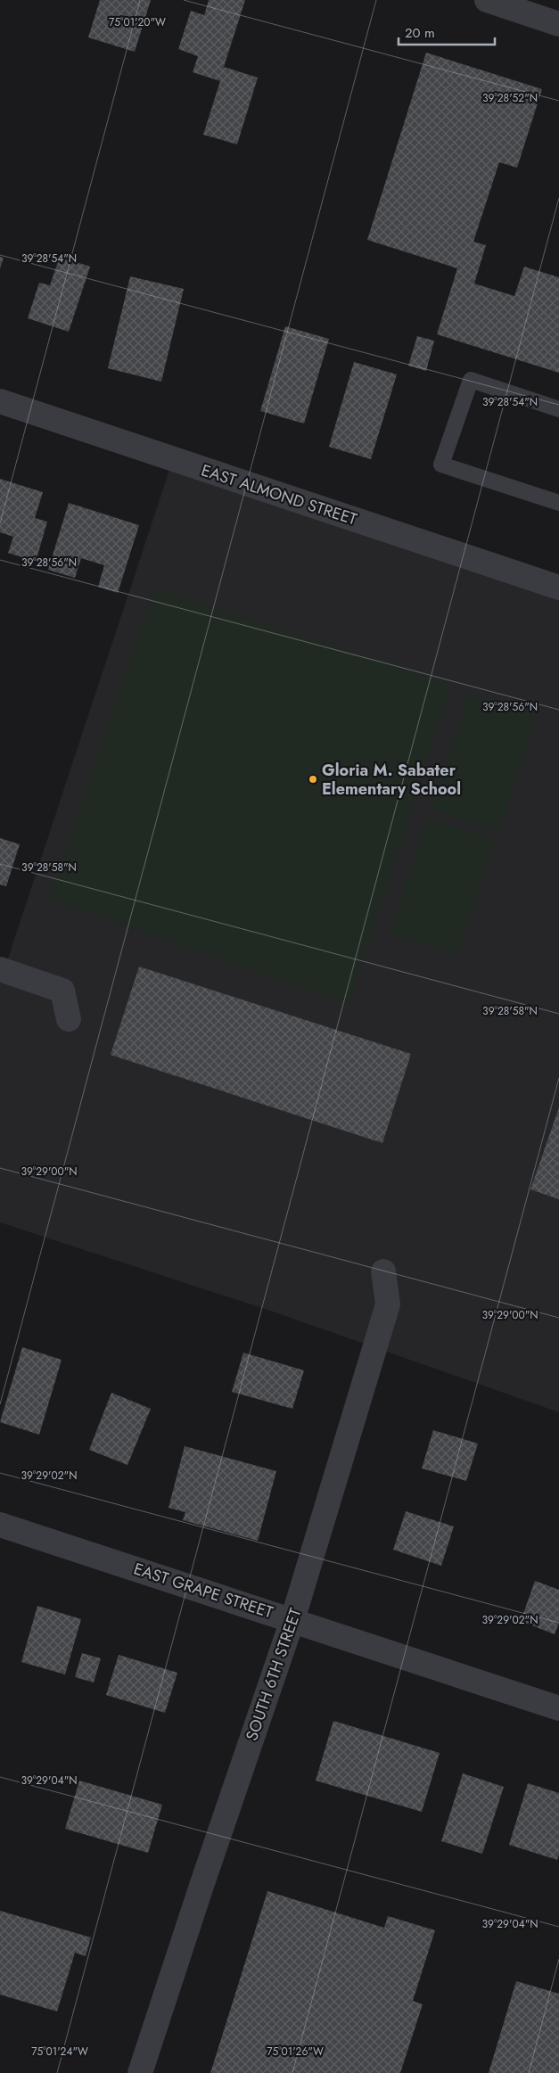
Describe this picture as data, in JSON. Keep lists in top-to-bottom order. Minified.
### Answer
{"streets":{"street":["EAST ALMOND STREET","EAST GRAPE STREET","SOUTH 6TH STREET"]},"crossings":[["EAST GRAPE STREET","SOUTH 6TH STREET"]],"places":["Gloria M. Sabater Elementary School"],"scale_bar":"20 m","coordinates":["75°01'20\"W","39°28'52\"N","39°28'54\"N","39°28'56\"N","39°28'58\"N","39°29'00\"N","39°29'02\"N","39°29'04\"N","75°01'24\"W","75°01'26\"W"]}
